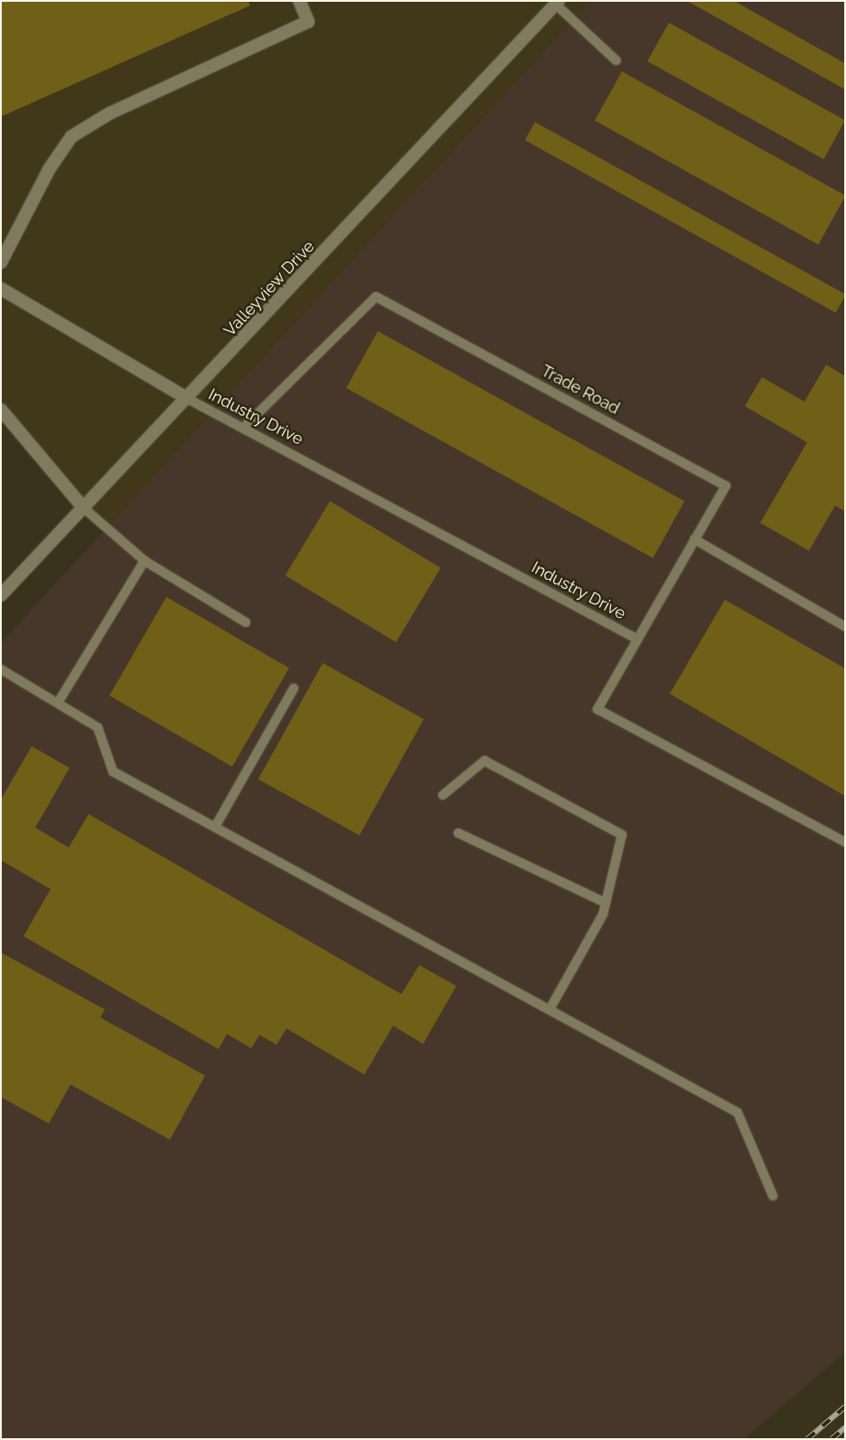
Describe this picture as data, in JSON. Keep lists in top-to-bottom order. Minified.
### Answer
{"streets":{"street":["Valleyview Drive"],"lane":["Trade Road","Industry Drive"]},"crossings":[["Valleyview Drive","Industry Drive"],["Trade Road","Industry Drive"]]}
